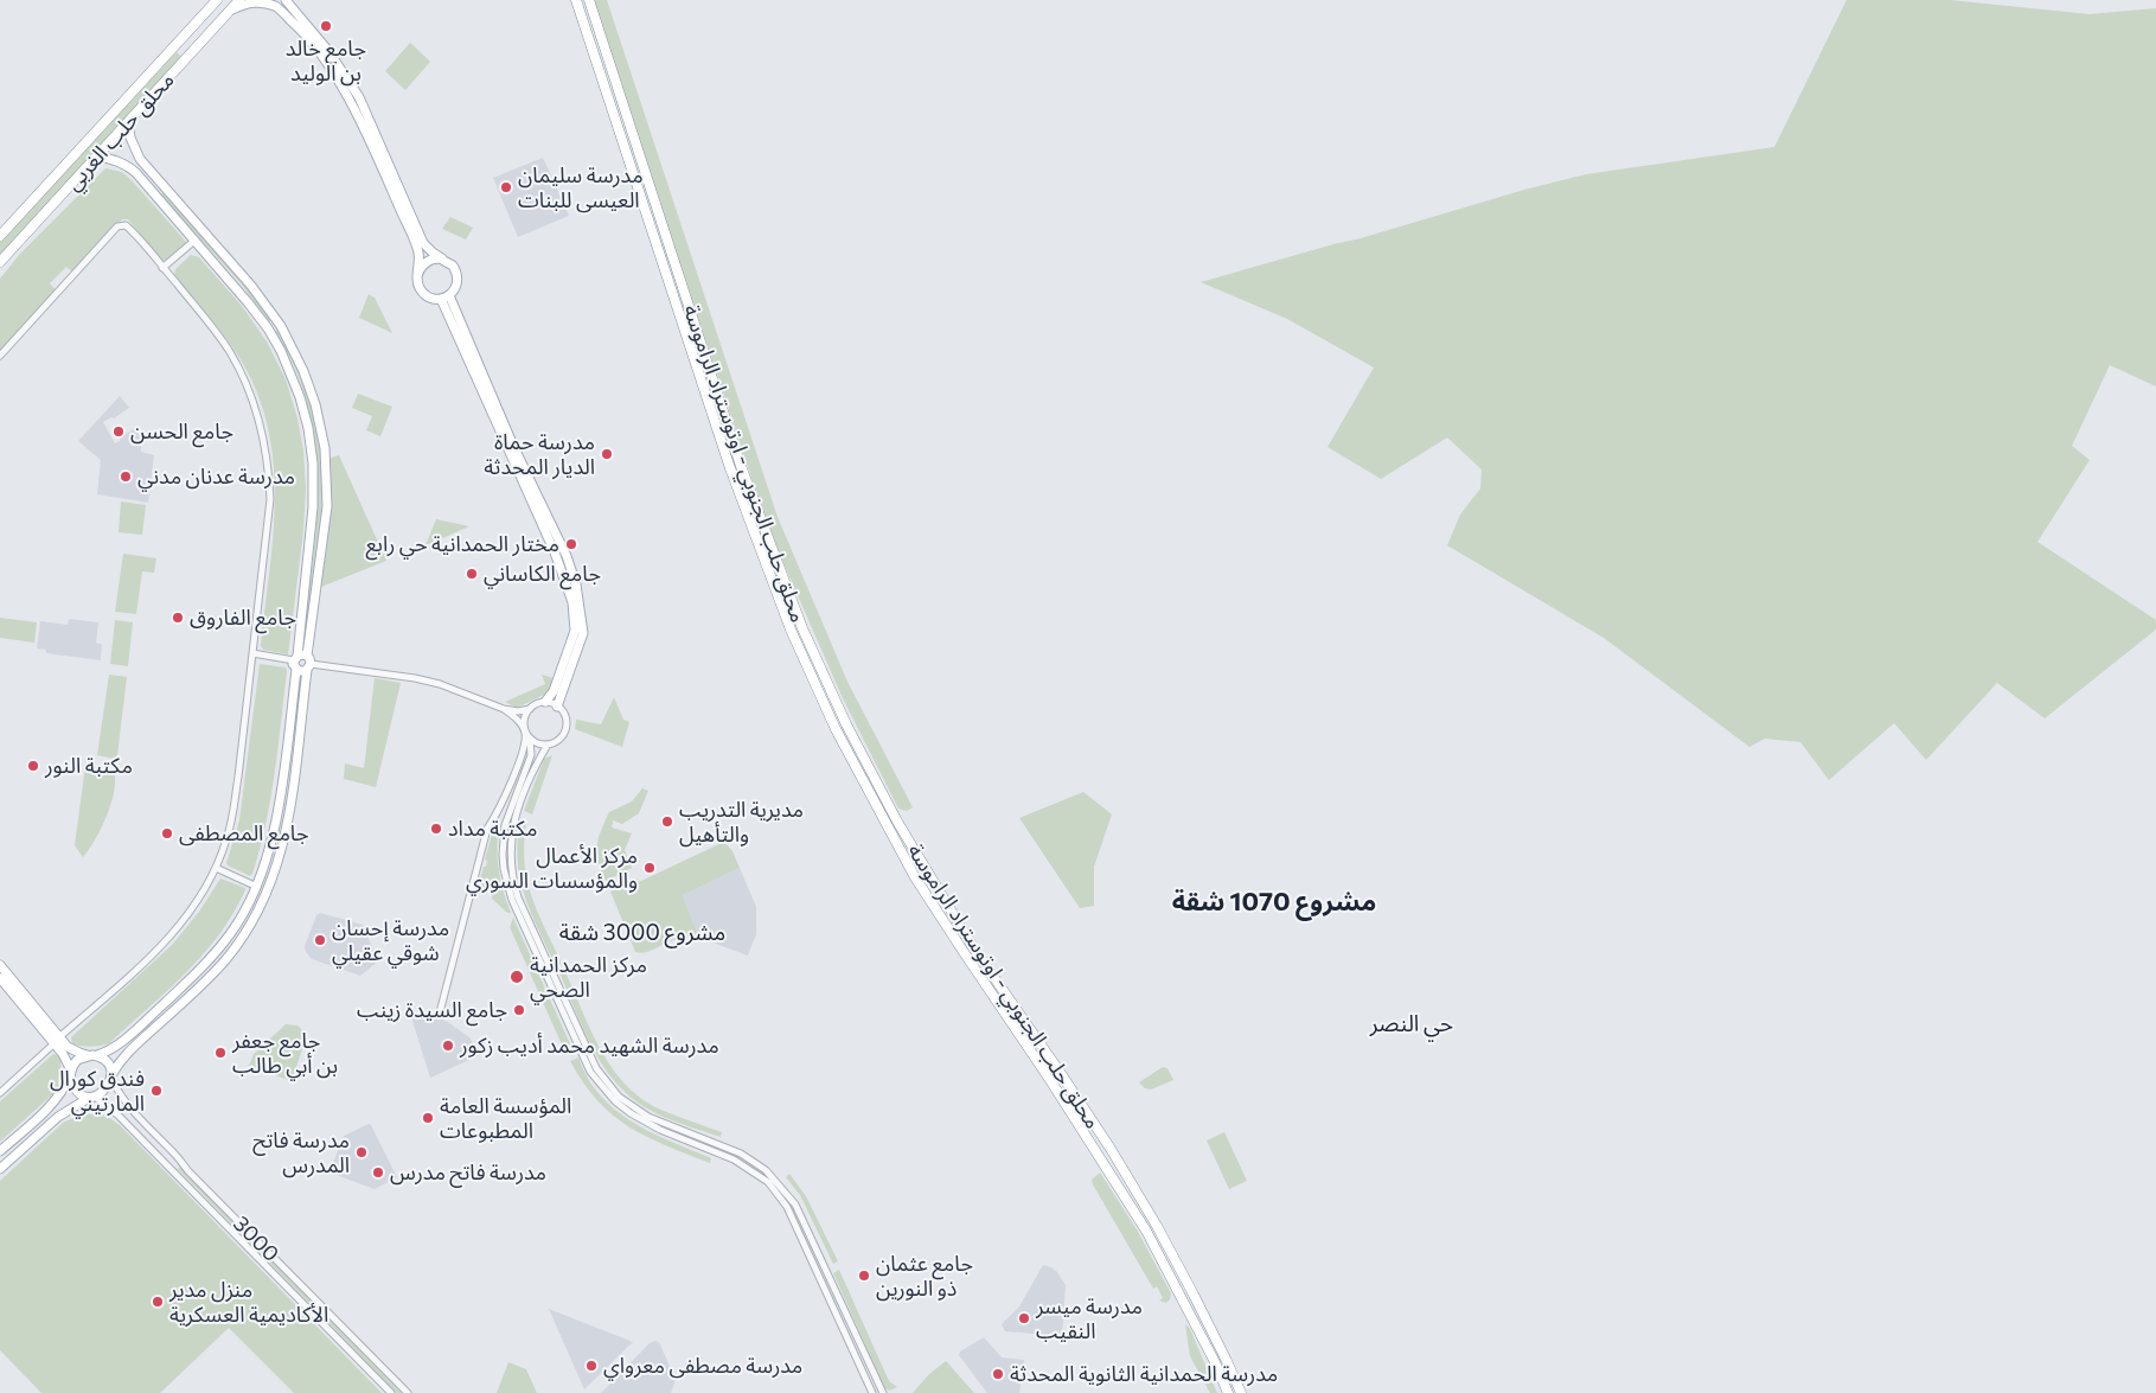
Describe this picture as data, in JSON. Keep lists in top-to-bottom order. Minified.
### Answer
{"streets":{"highway":["محلق حلب الغربي","محلق حلب الجنوبي - اوتوستراد الراموسة"],"street":["3000"]},"districts":["مشروع 1070 شقة","مشروع 3000 شقة","حي النصر"],"places":["جامع خالد بن الوليد","مدرسة سليمان العيسى للبنات","جامع الحسن","مدرسة حماة الديار المحدثة","مدرسة عدنان مدني","مختار الحمدانية حي رابع","جامع الكاساني","جامع الفاروق","مكتبة النور","مديرية التدريب والتأهيل","مكتبة مداد","جامع المصطفى","مركز الأعمال والمؤسسات السوري","مدرسة إحسان شوقي عقيلي","مركز الحمدانية الصحي","جامع السيدة زينب","مدرسة الشهيد محمد أديب زكور","جامع جعفر بن أبي طالب","فندق كورال المارتيني","المؤسسة العامة المطبوعات","مدرسة فاتح المدرس","مدرسة فاتح مدرس","جامع عثمان ذو النورين","منزل مدير الأكاديمية العسكرية","مدرسة ميسر النقيب","مدرسة مصطفى معرواي","مدرسة الحمدانية الثانوية المحدثة"]}
